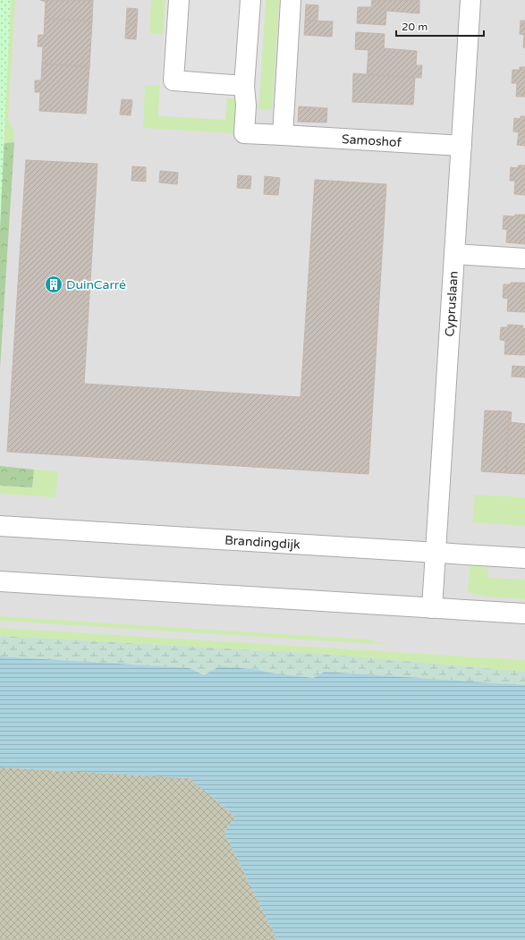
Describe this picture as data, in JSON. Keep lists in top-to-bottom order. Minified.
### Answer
{"streets":{"street":["Samoshof","Cypruslaan","Brandingdijk"]},"crossings":[["Samoshof","Cypruslaan"],["Cypruslaan","Brandingdijk"]],"places":{"building":["DuinCarré"]},"scale_bar":"20 m"}
